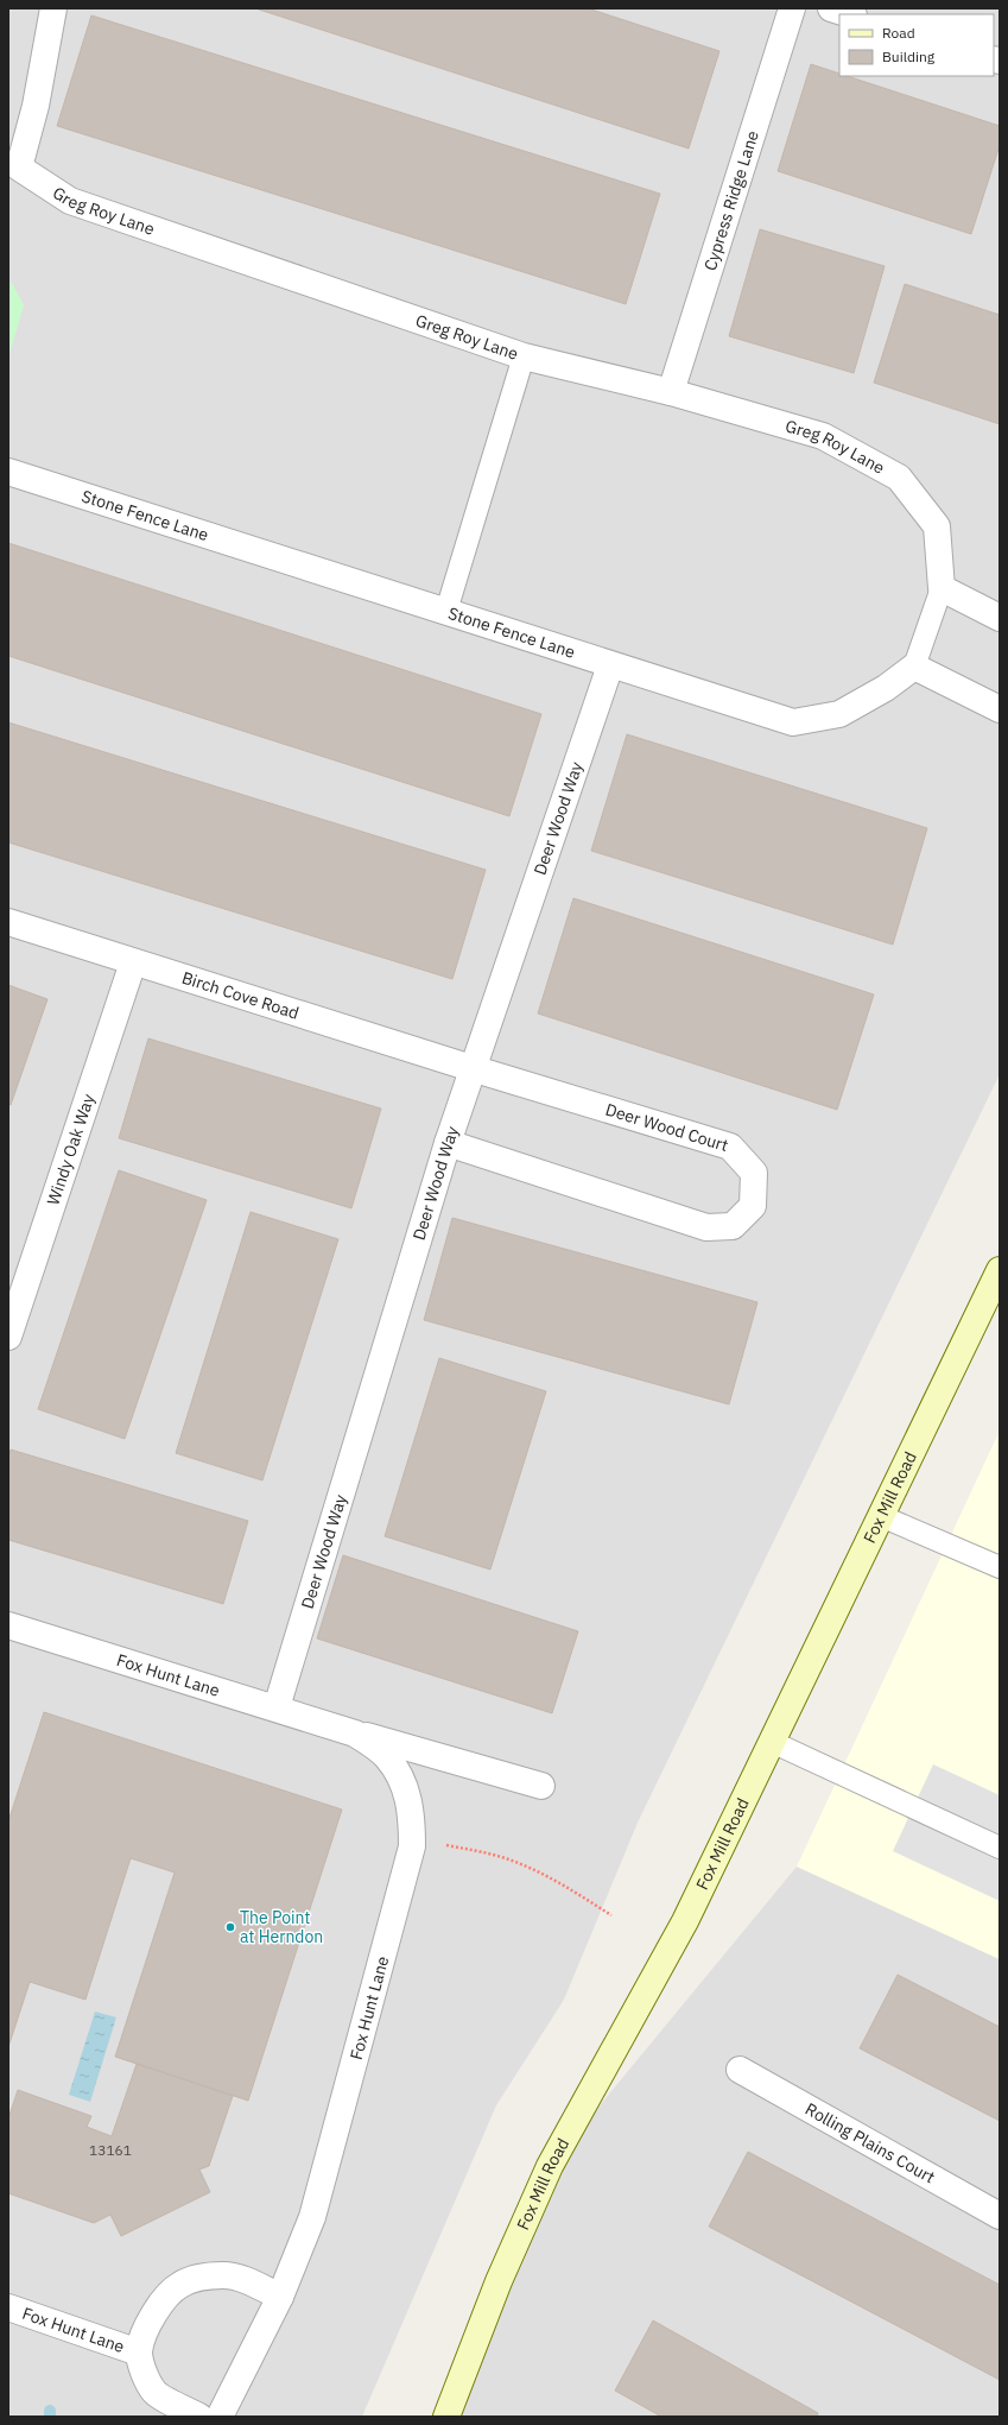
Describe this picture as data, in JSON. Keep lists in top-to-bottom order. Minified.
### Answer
{"streets":{"street":["Cypress Ridge Lane","Greg Roy Lane","Stone Fence Lane","Deer Wood Way","Birch Cove Road","Deer Wood Court","Windy Oak Way","Fox Mill Road","Fox Hunt Lane","Rolling Plains Court"]},"crossings":[["Cypress Ridge Lane","Greg Roy Lane"],["Stone Fence Lane","Deer Wood Way"],["Deer Wood Way","Birch Cove Road"],["Deer Wood Way","Deer Wood Court"],["Deer Wood Way","Fox Hunt Lane"],["Birch Cove Road","Deer Wood Court"],["Birch Cove Road","Windy Oak Way"]],"places":["The Point at Herndon"],"house_numbers":["13161"],"legend":["Road","Building"]}
